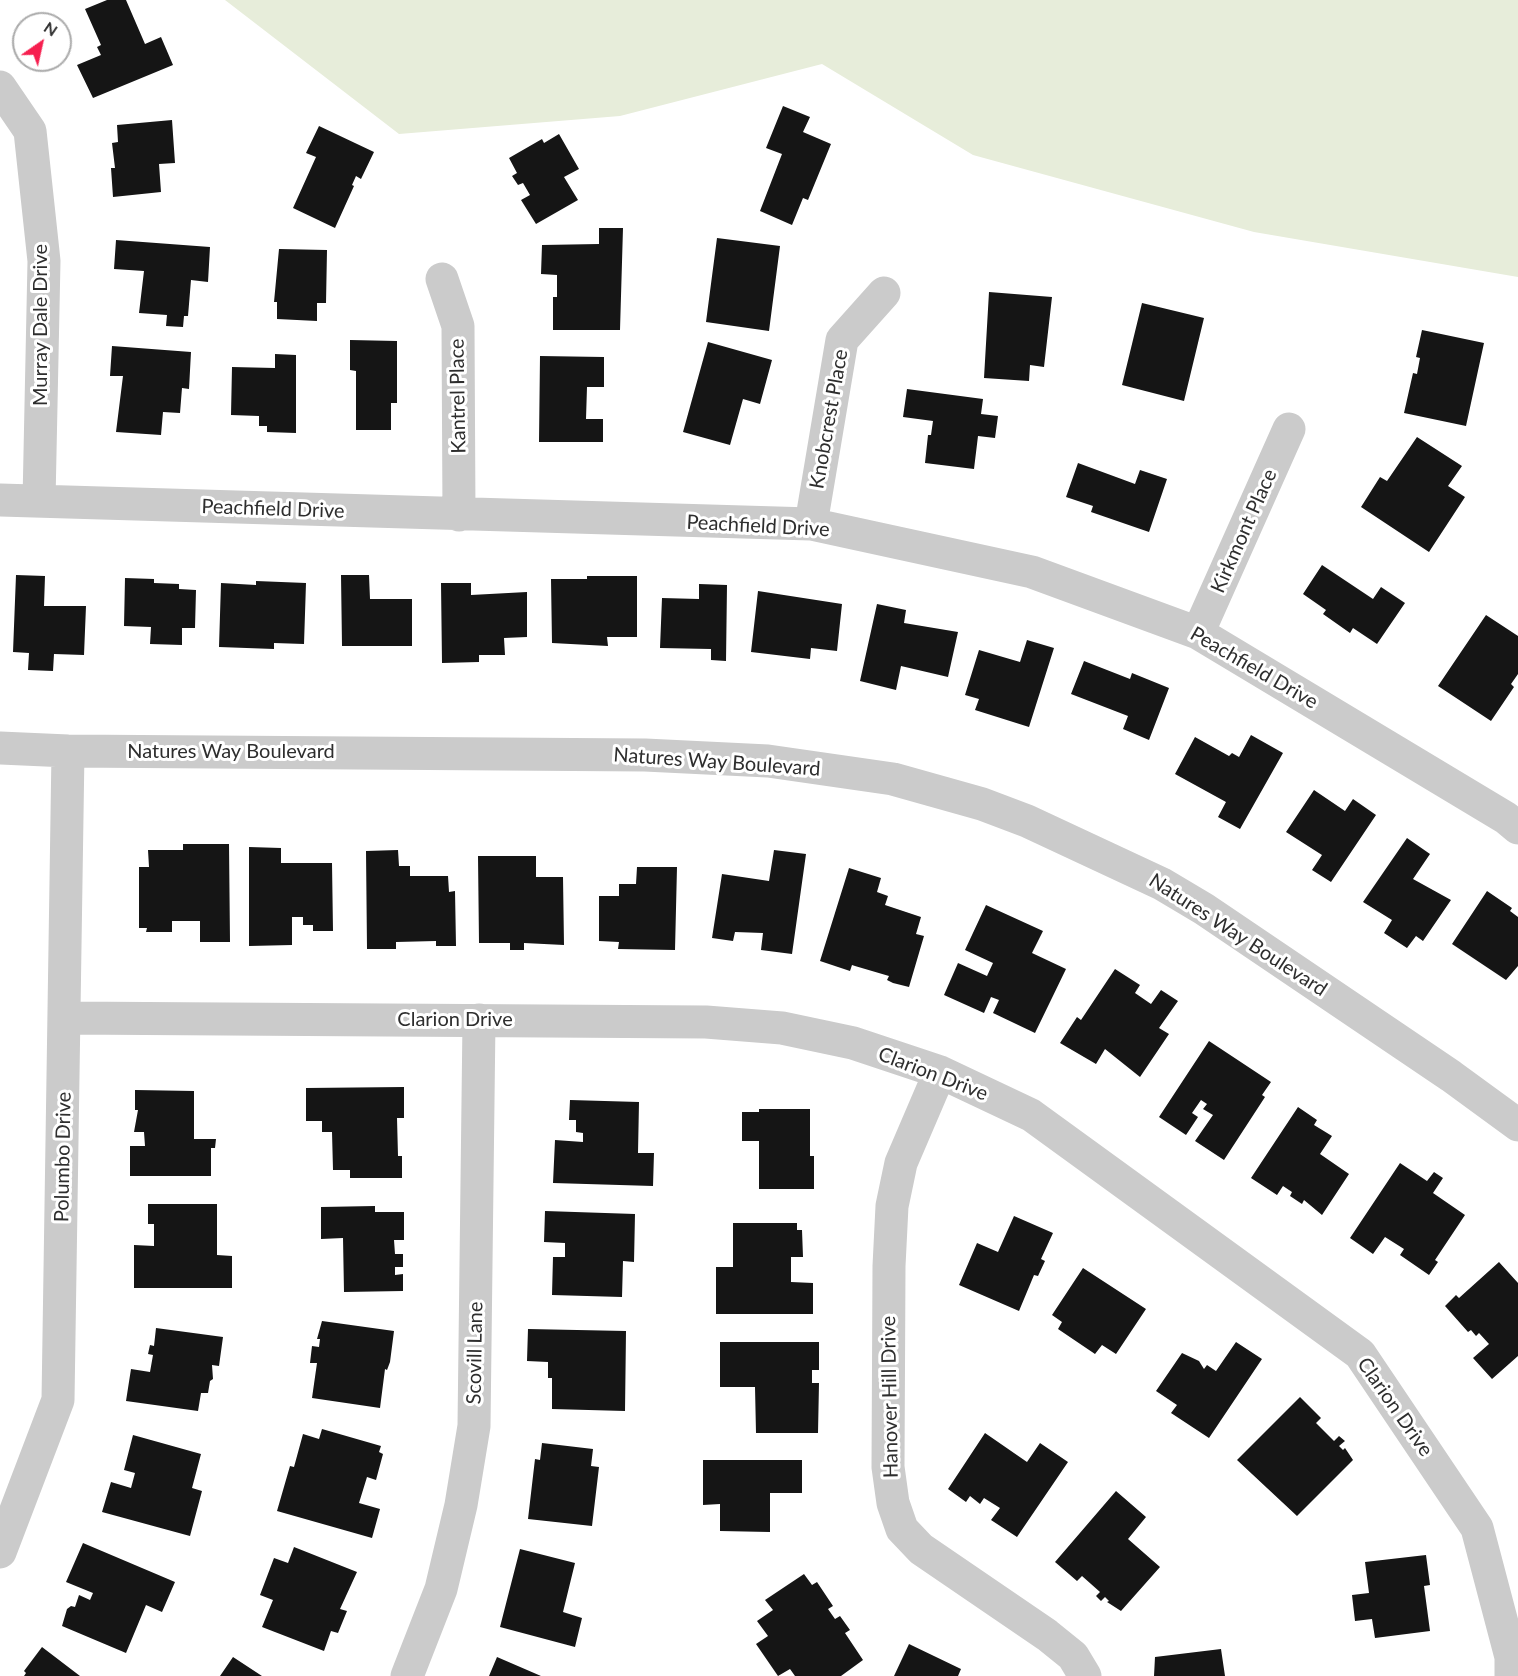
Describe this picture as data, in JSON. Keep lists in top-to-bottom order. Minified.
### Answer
{"streets":{"street":["Murray Dale Drive","Kantrel Place","Knobcrest Place","Peachfield Drive","Kirkmont Place","Natures Way Boulevard","Clarion Drive","Polumbo Drive","Scovill Lane","Hanover Hill Drive"]},"crossings":[["Murray Dale Drive","Peachfield Drive"],["Kantrel Place","Peachfield Drive"],["Knobcrest Place","Peachfield Drive"],["Peachfield Drive","Kirkmont Place"],["Natures Way Boulevard","Polumbo Drive"],["Clarion Drive","Polumbo Drive"],["Clarion Drive","Scovill Lane"],["Clarion Drive","Hanover Hill Drive"]],"north":"top right"}
